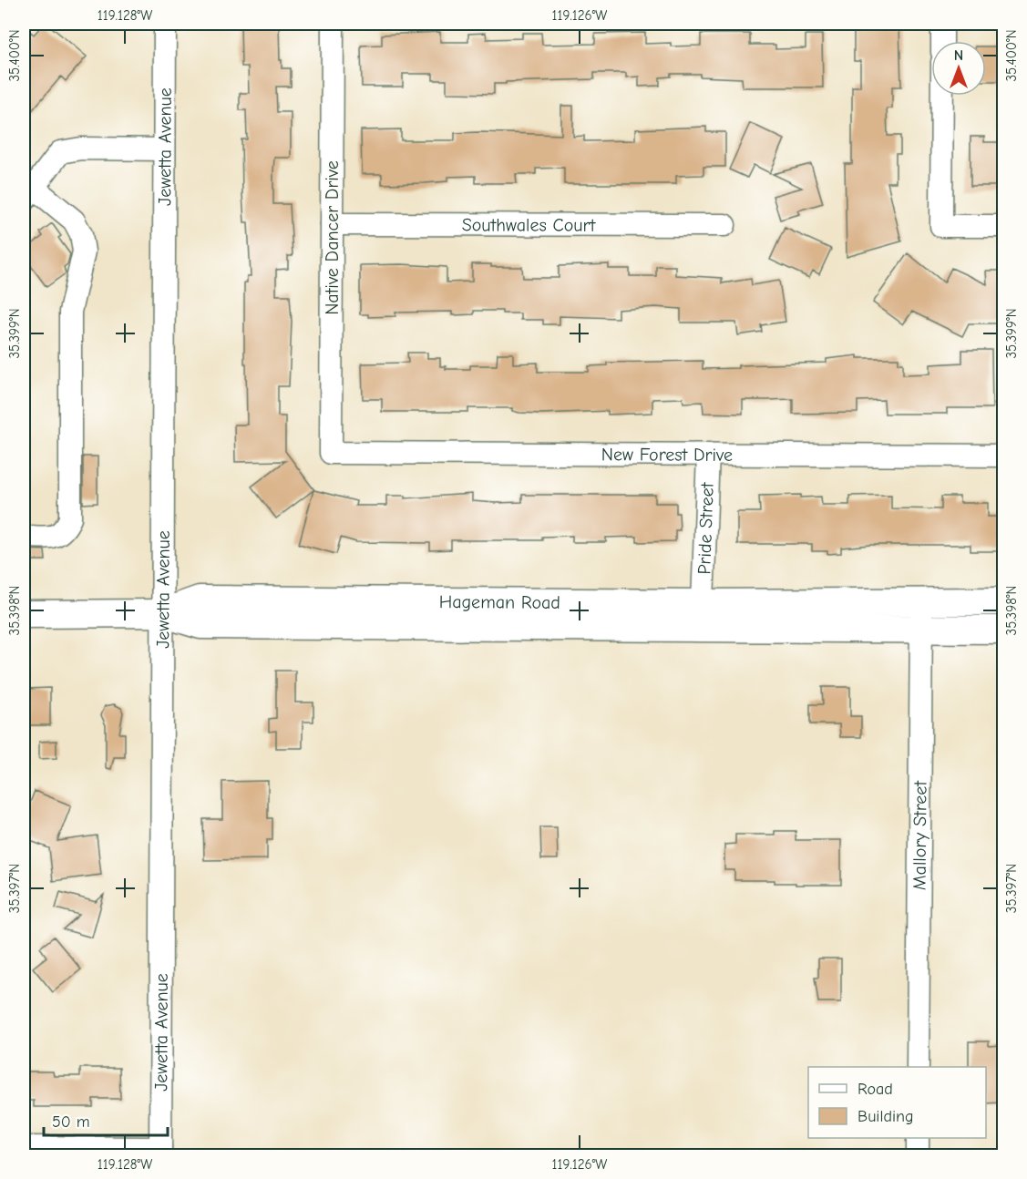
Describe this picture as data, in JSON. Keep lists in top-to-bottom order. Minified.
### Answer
{"streets":{"main road":["Hageman Road"],"street":["Jewetta Avenue","Southwales Court","Native Dancer Drive","New Forest Drive","Pride Street","Mallory Street"]},"crossings":[["Jewetta Avenue","Hageman Road"],["Southwales Court","Native Dancer Drive"],["Native Dancer Drive","New Forest Drive"],["New Forest Drive","Pride Street"],["Pride Street","Hageman Road"],["Hageman Road","Mallory Street"]],"legend":["Road","Building"],"scale_bar":"50 m","north":"top","coordinates":["119.128°W","119.126°W","35.400°N","35.399°N","35.398°N","35.397°N"]}
